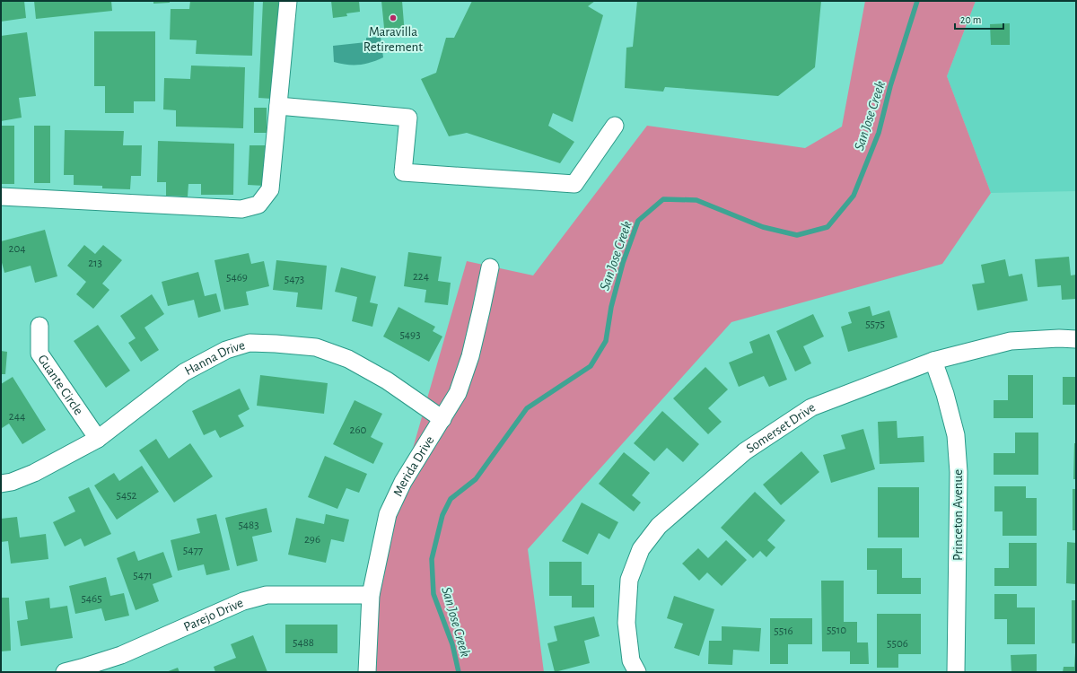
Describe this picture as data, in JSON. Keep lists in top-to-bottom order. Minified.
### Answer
{"streets":{"street":["Hanna Drive","Guante Circle","Somerset Drive","Merida Drive","Princeton Avenue","Parejo Drive"]},"crossings":[["Hanna Drive","Guante Circle"],["Hanna Drive","Merida Drive"],["Somerset Drive","Princeton Avenue"],["Merida Drive","Parejo Drive"]],"water":["San Jose Creek"],"places":["Maravilla Retirement"],"house_numbers":["204","213","224","5469","5473","5575","5493","244","260","5452","5483","296","5477","5471","5465","5510","5516","5488","5506"],"scale_bar":"20 m"}
